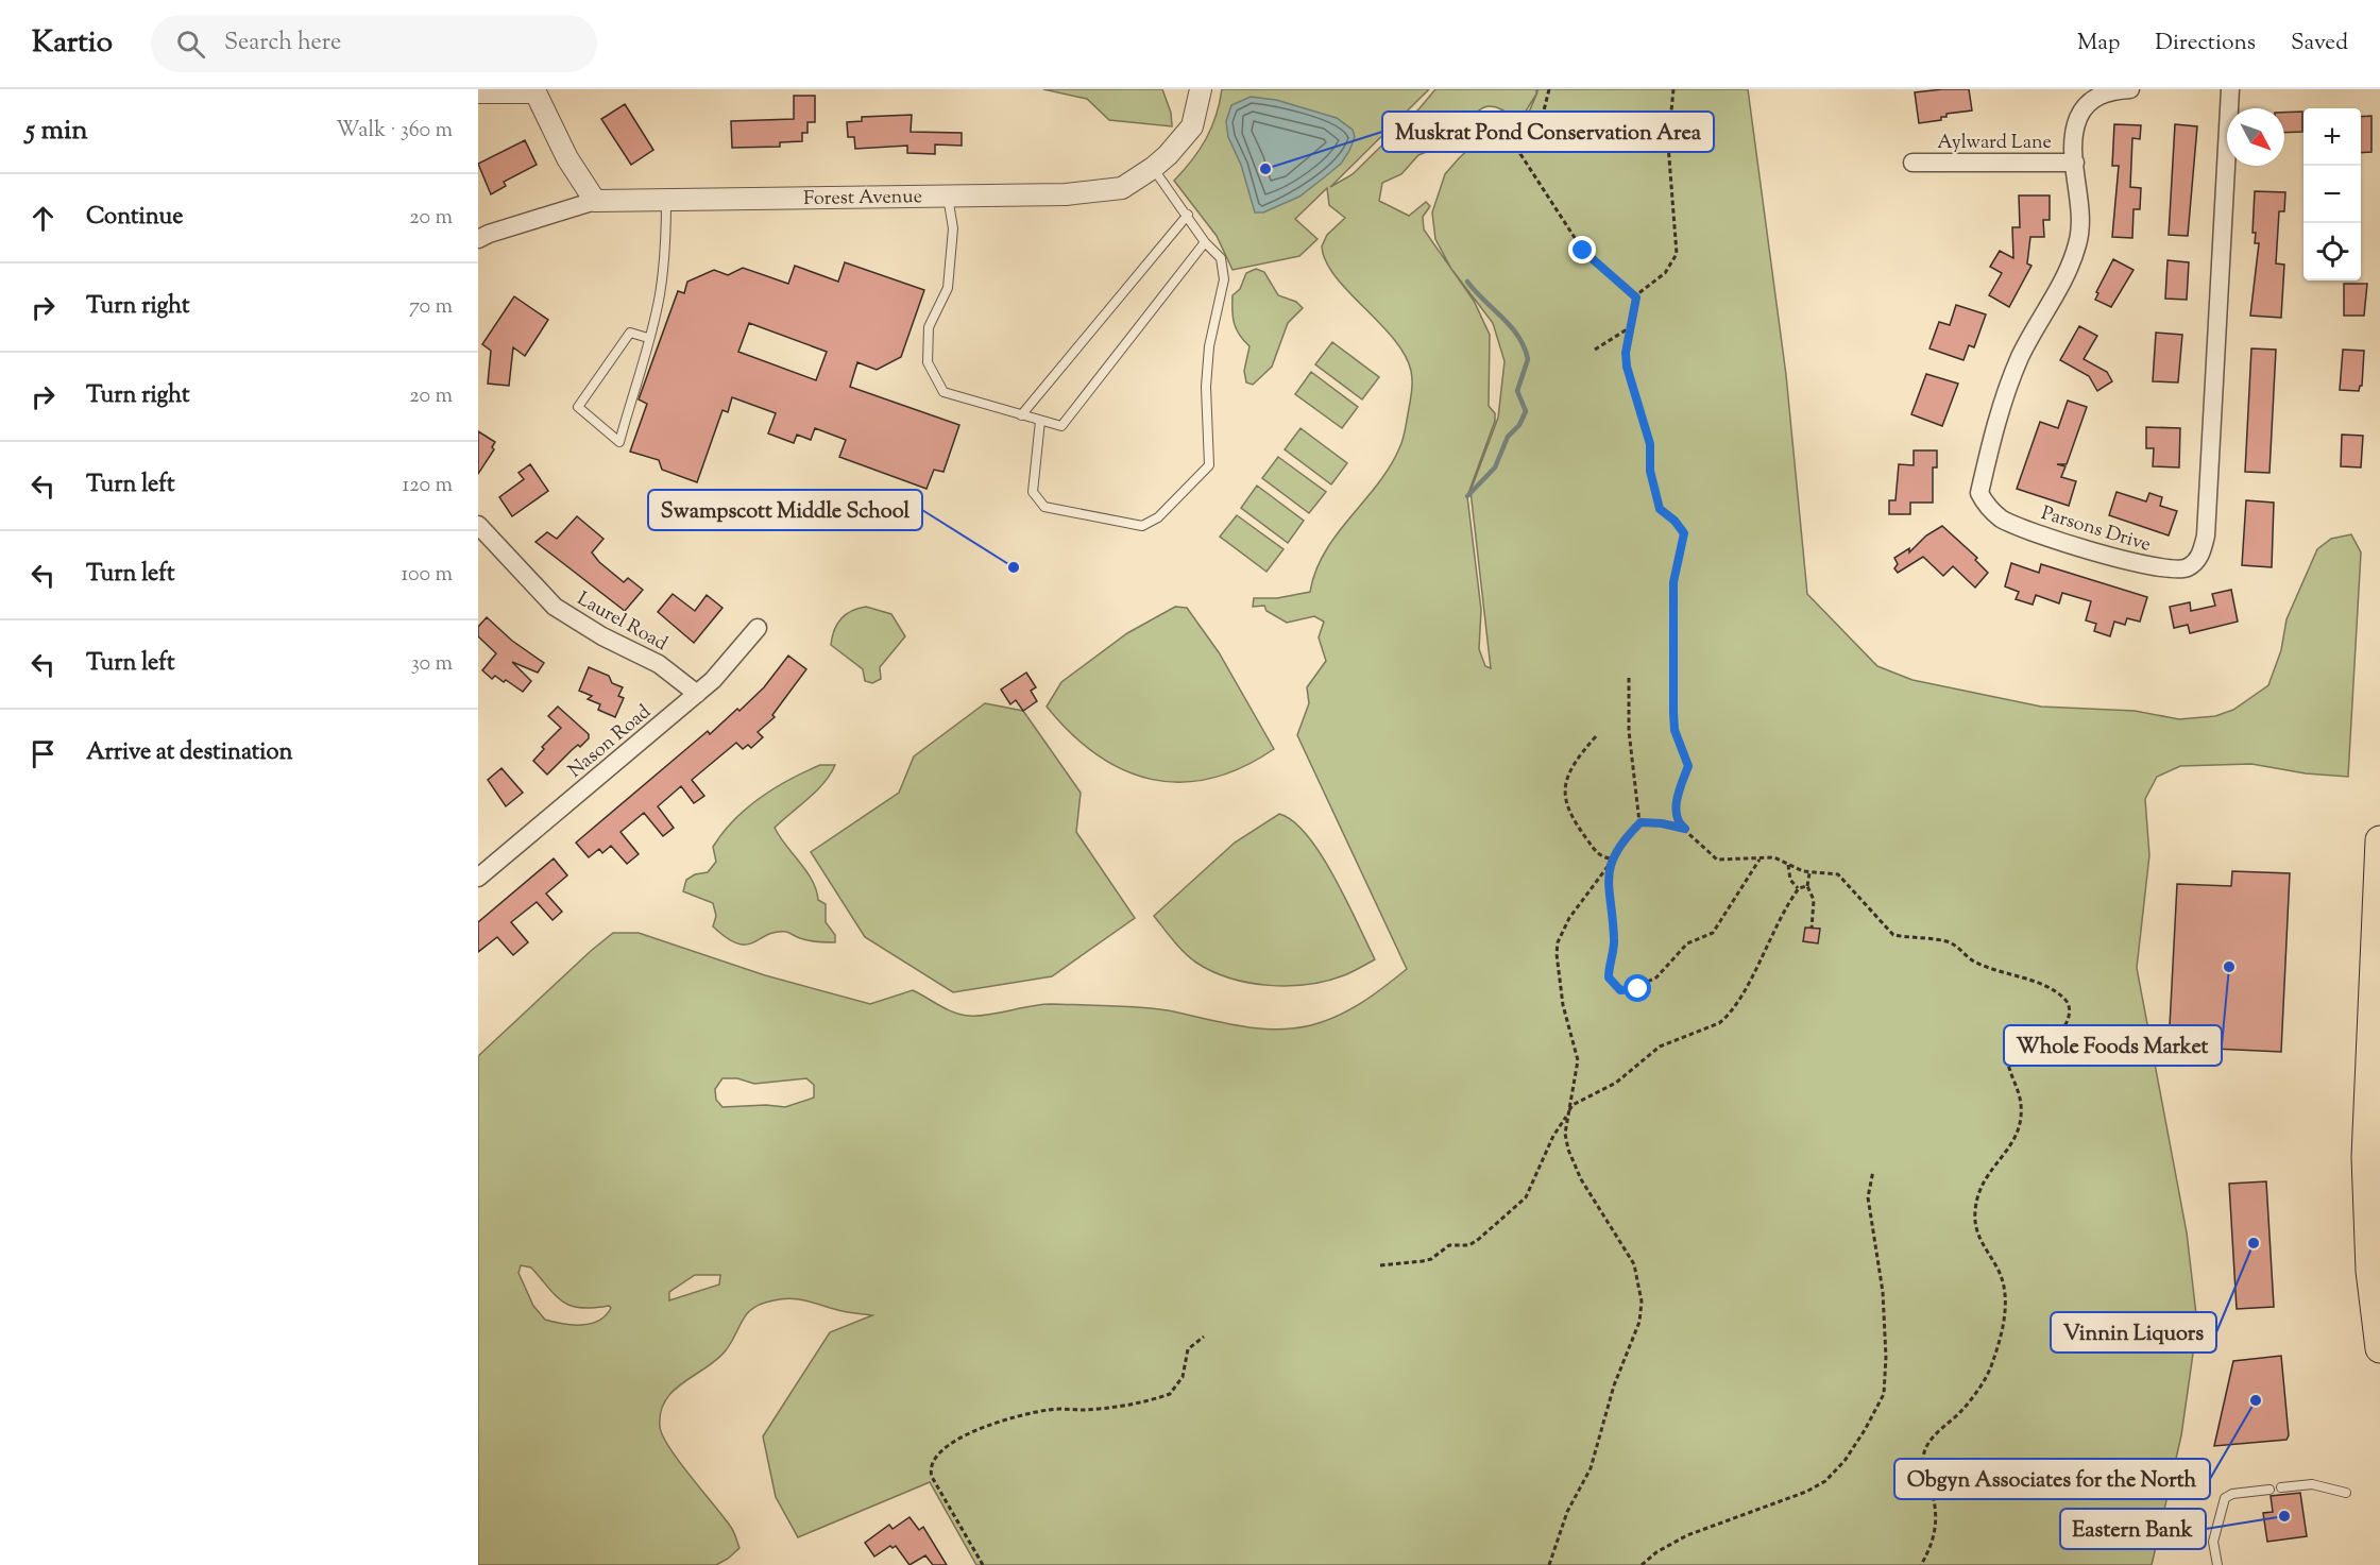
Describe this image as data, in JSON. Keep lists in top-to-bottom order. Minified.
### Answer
{"streets":{"street":["Aylward Lane","Forest Avenue","Parsons Drive","Laurel Road","Nason Road"]},"crossings":[["Aylward Lane","Parsons Drive"],["Laurel Road","Nason Road"]],"places":["Muskrat Pond Conservation Area","Swampscott Middle School","Whole Foods Market","Vinnin Liquors","Obgyn Associates for the North","Eastern Bank"],"north":"bottom right","page":{"header":"Kartio","search":"Search here","nav":["Map","Directions","Saved"],"heading":["5 min","Walk · 360 m"],"map_buttons":["+","−"],"list":[["Continue","20 m"],["Turn right","70 m"],["Turn right","20 m"],["Turn left","120 m"],["Turn left","100 m"],["Turn left","30 m"],"Arrive at destination"]}}
